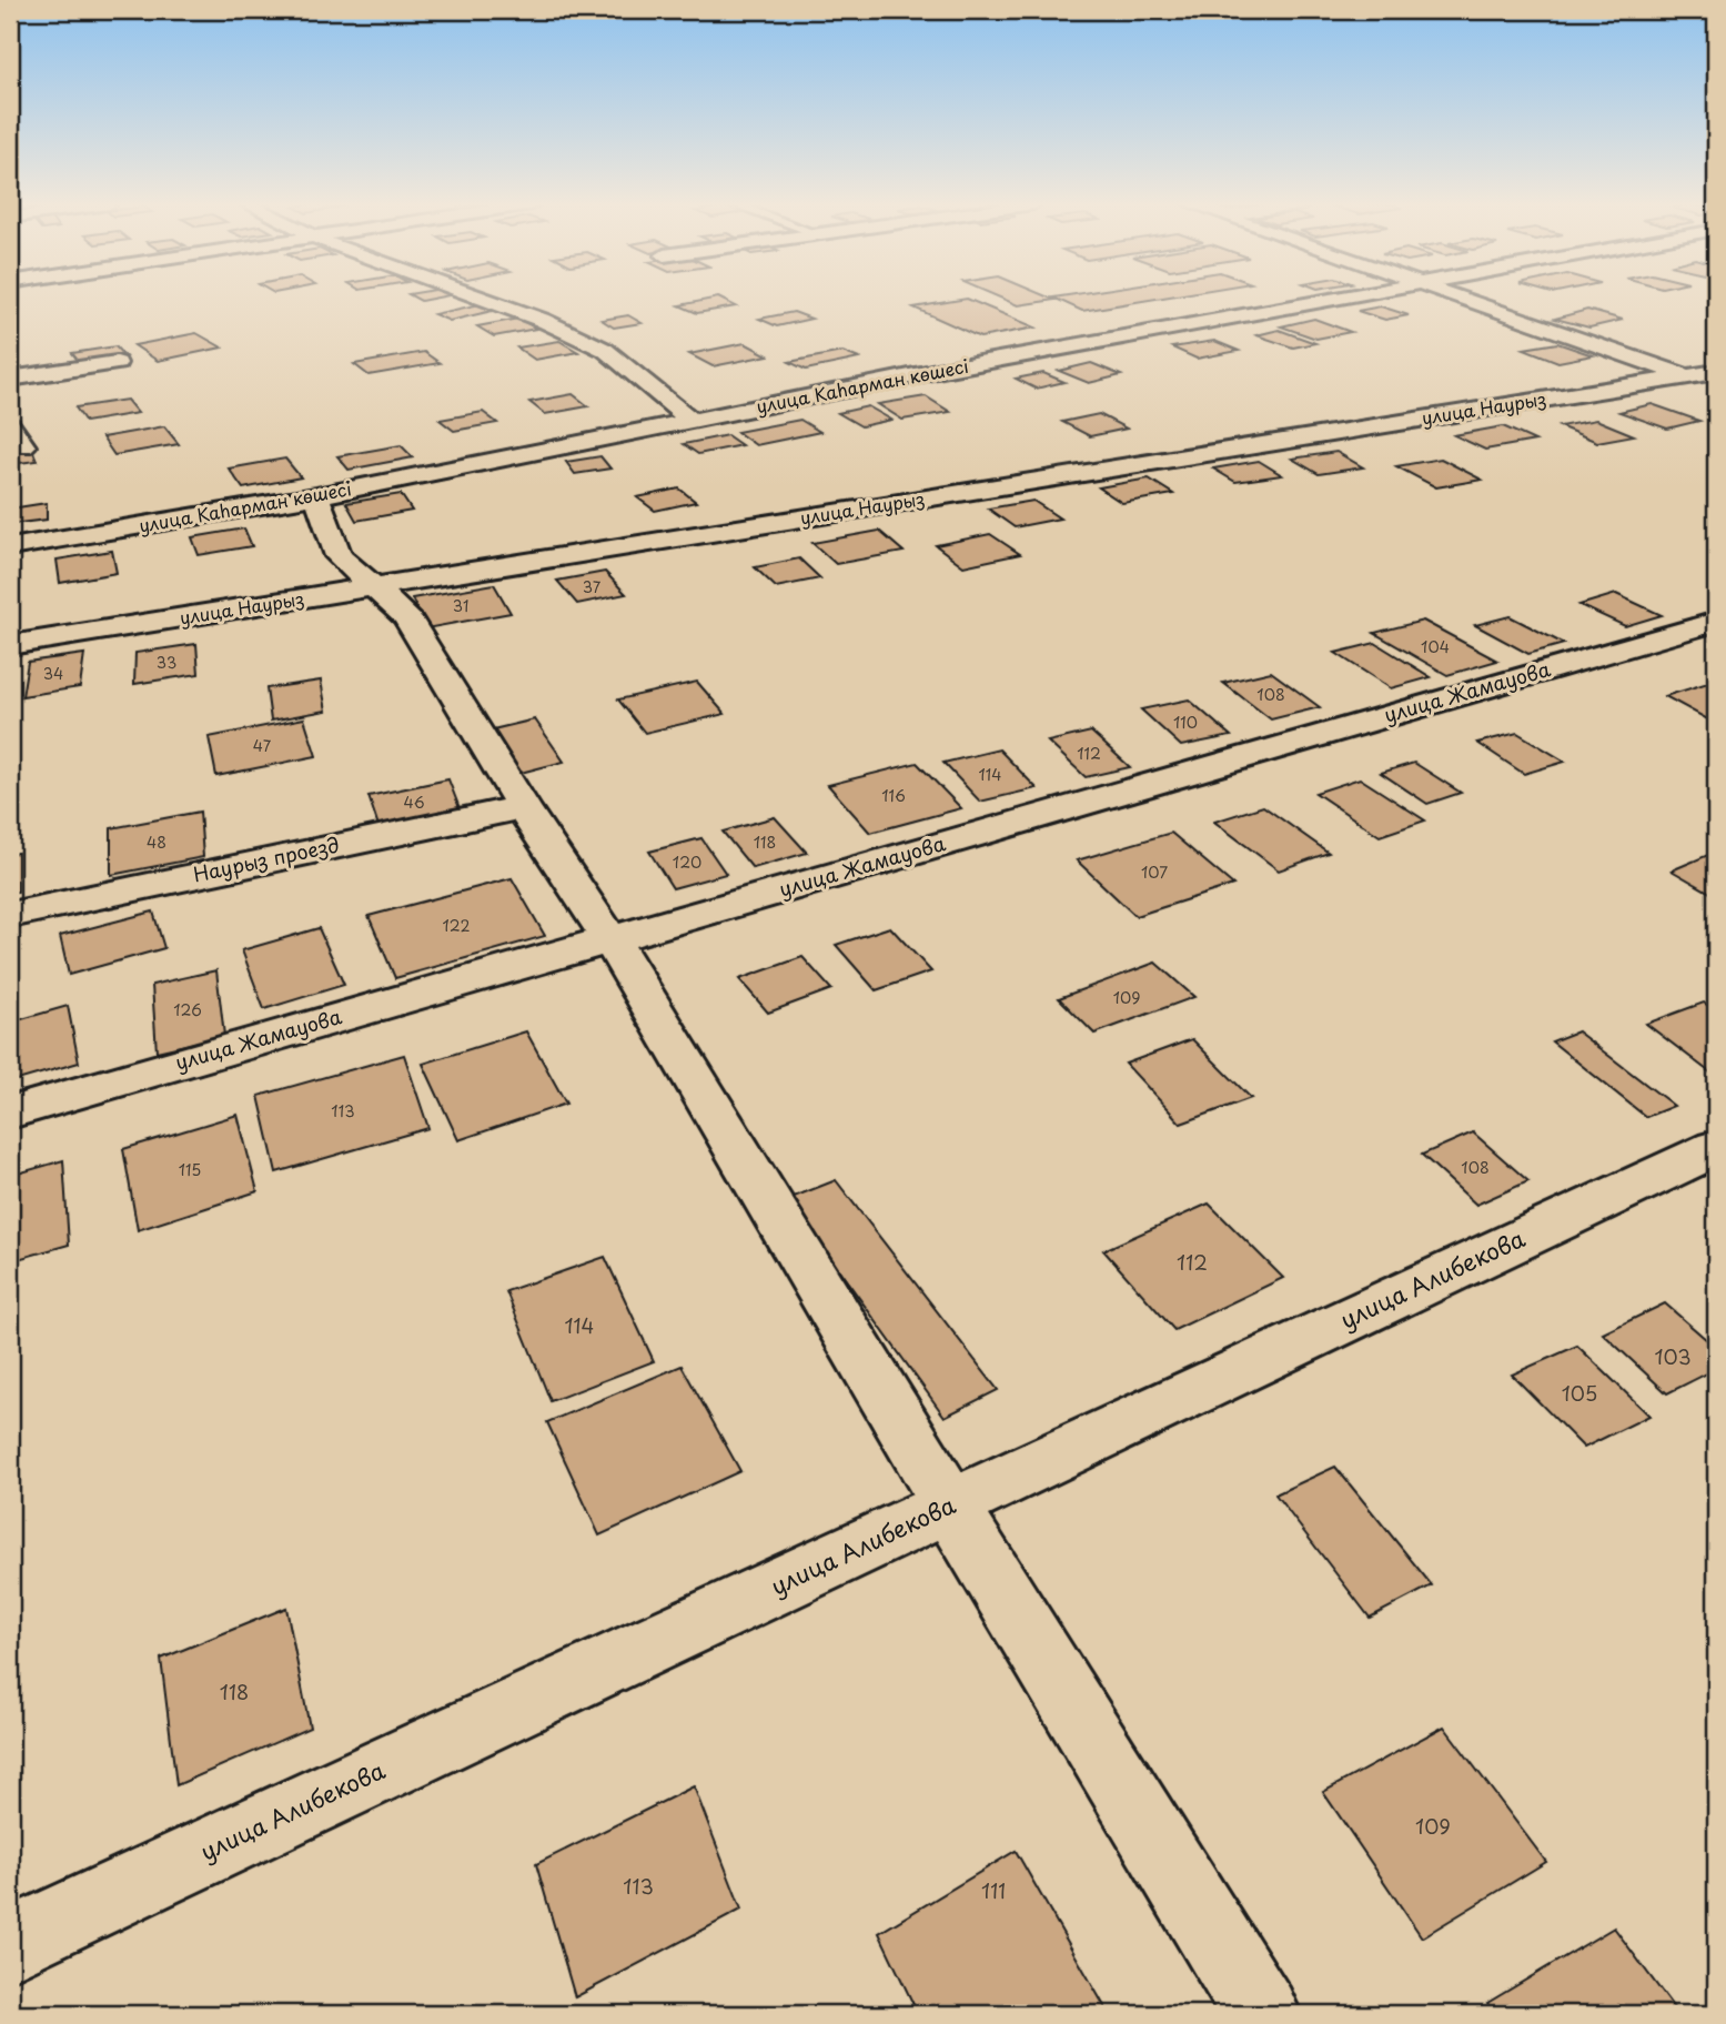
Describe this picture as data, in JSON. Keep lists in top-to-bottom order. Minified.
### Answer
{"streets":{"street":["улица Каһарман көшесі","улица Наурыз","улица Жамауова","Наурыз проезд","улица Алибекова"]},"house_numbers":["37","31","104","33","34","108","110","47","112","114","116","46","48","118","120","107","122","109","126","113","108","115","112","114","103","105","118","109","113","111"]}
